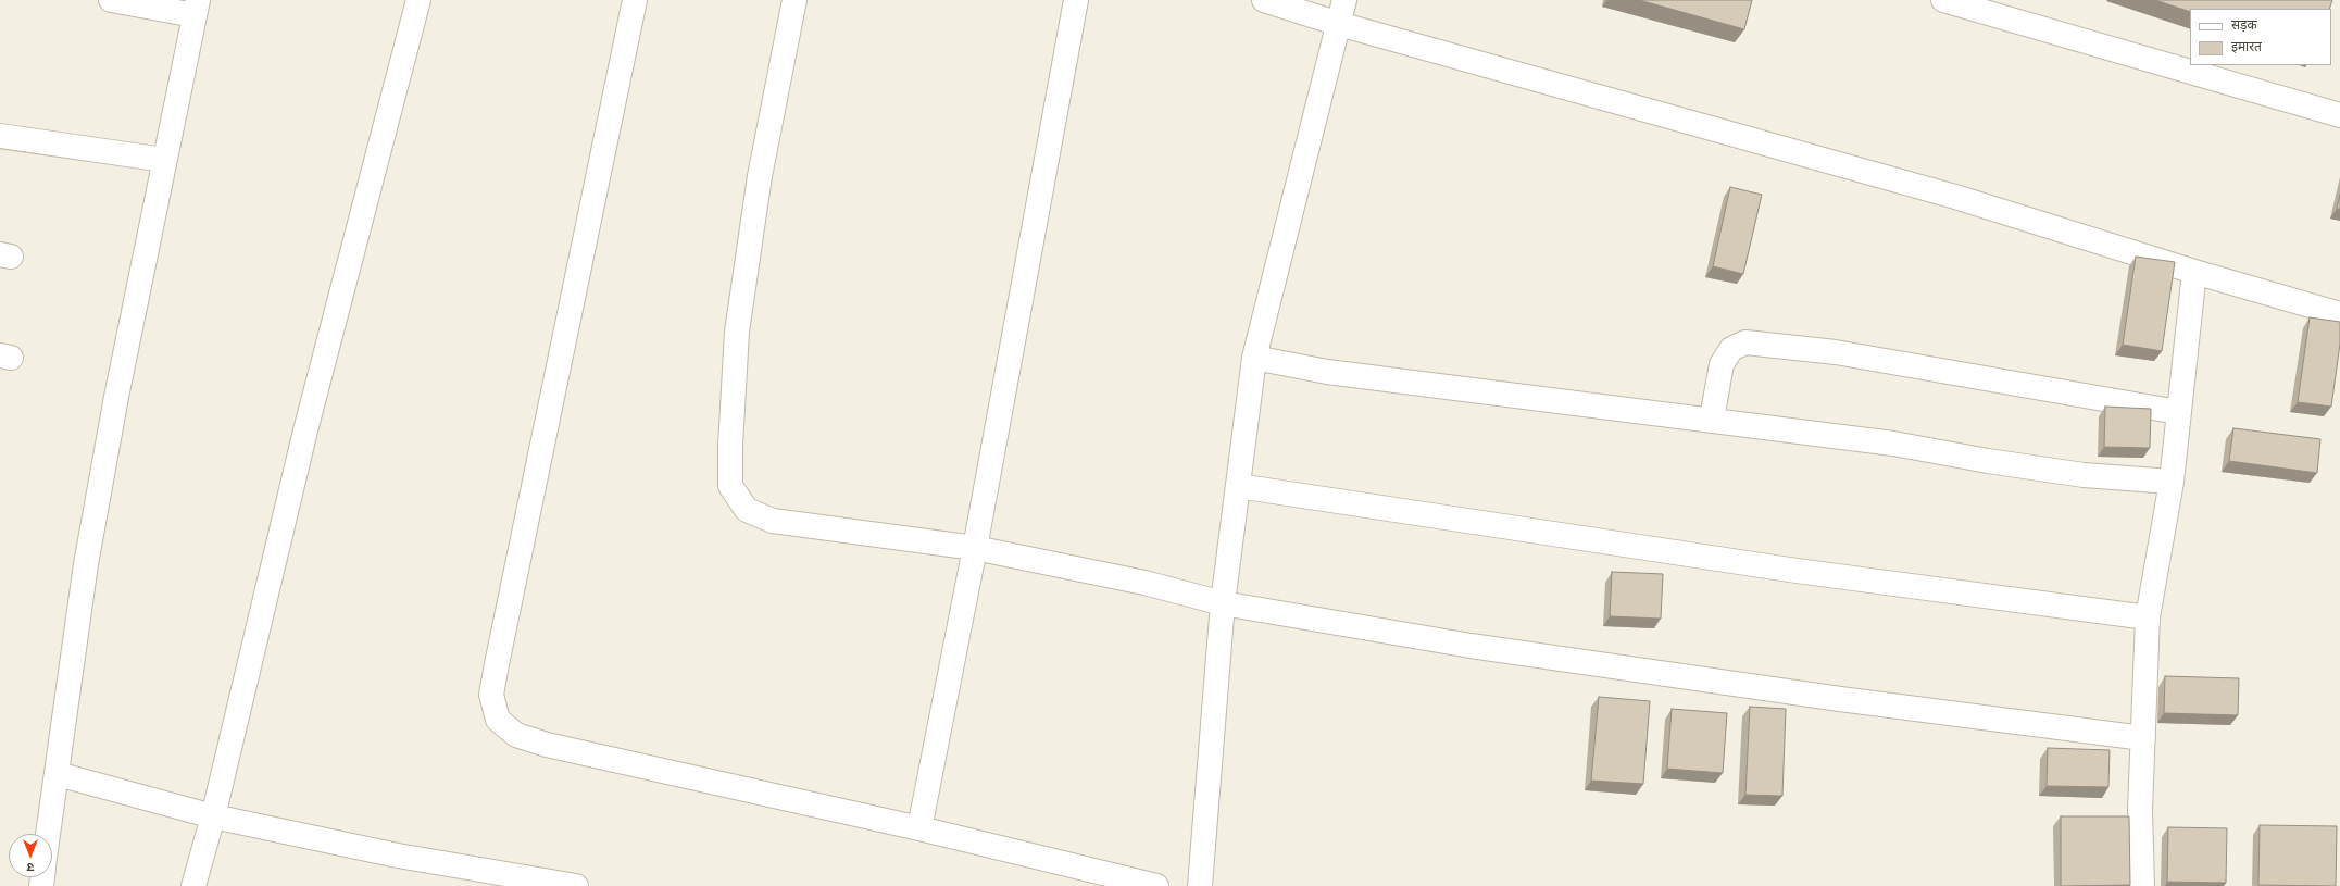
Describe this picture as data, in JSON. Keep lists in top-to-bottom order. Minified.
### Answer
{"legend":["सड़क","इमारत"],"north":"bottom"}
